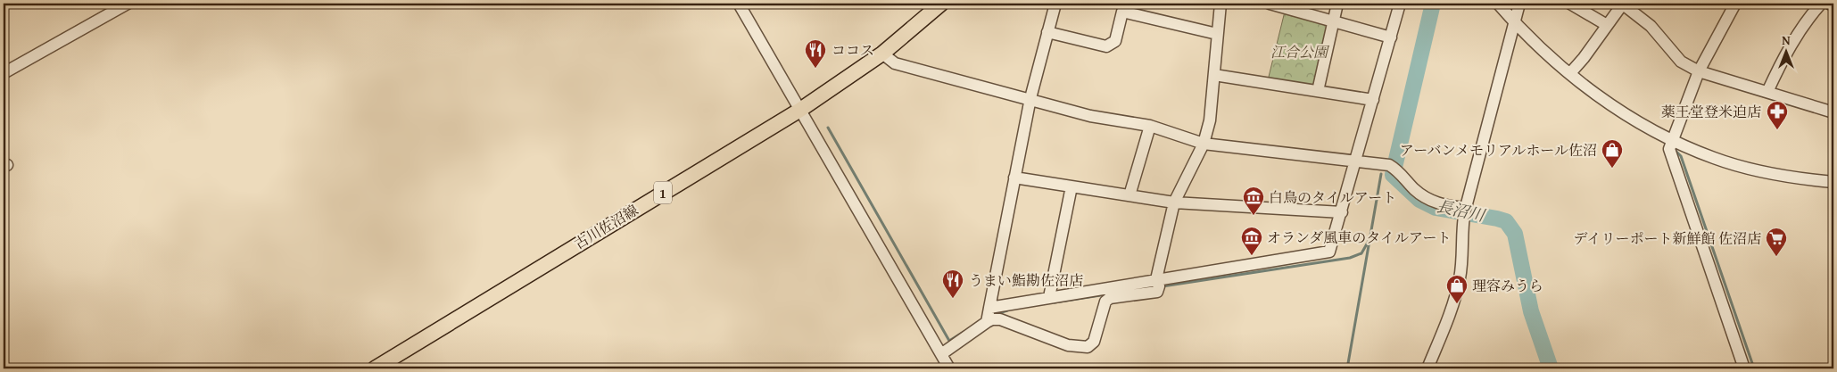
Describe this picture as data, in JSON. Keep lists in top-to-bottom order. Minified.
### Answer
{"streets":{"main road":["1","古川佐沼線"]},"water":["長沼川"],"parks":["江合公園"],"places":{"restaurant":["ココス","うまい鮨勘佐沼店"],"pharmacy":["薬王堂登米迫店"],"shop":["アーバンメモリアルホール佐沼","理容みうら"],"museum":["白鳥のタイルアート","オランダ風車のタイルアート"],"supermarket":["デイリーポート新鮮館 佐沼店"]},"north":"top"}
